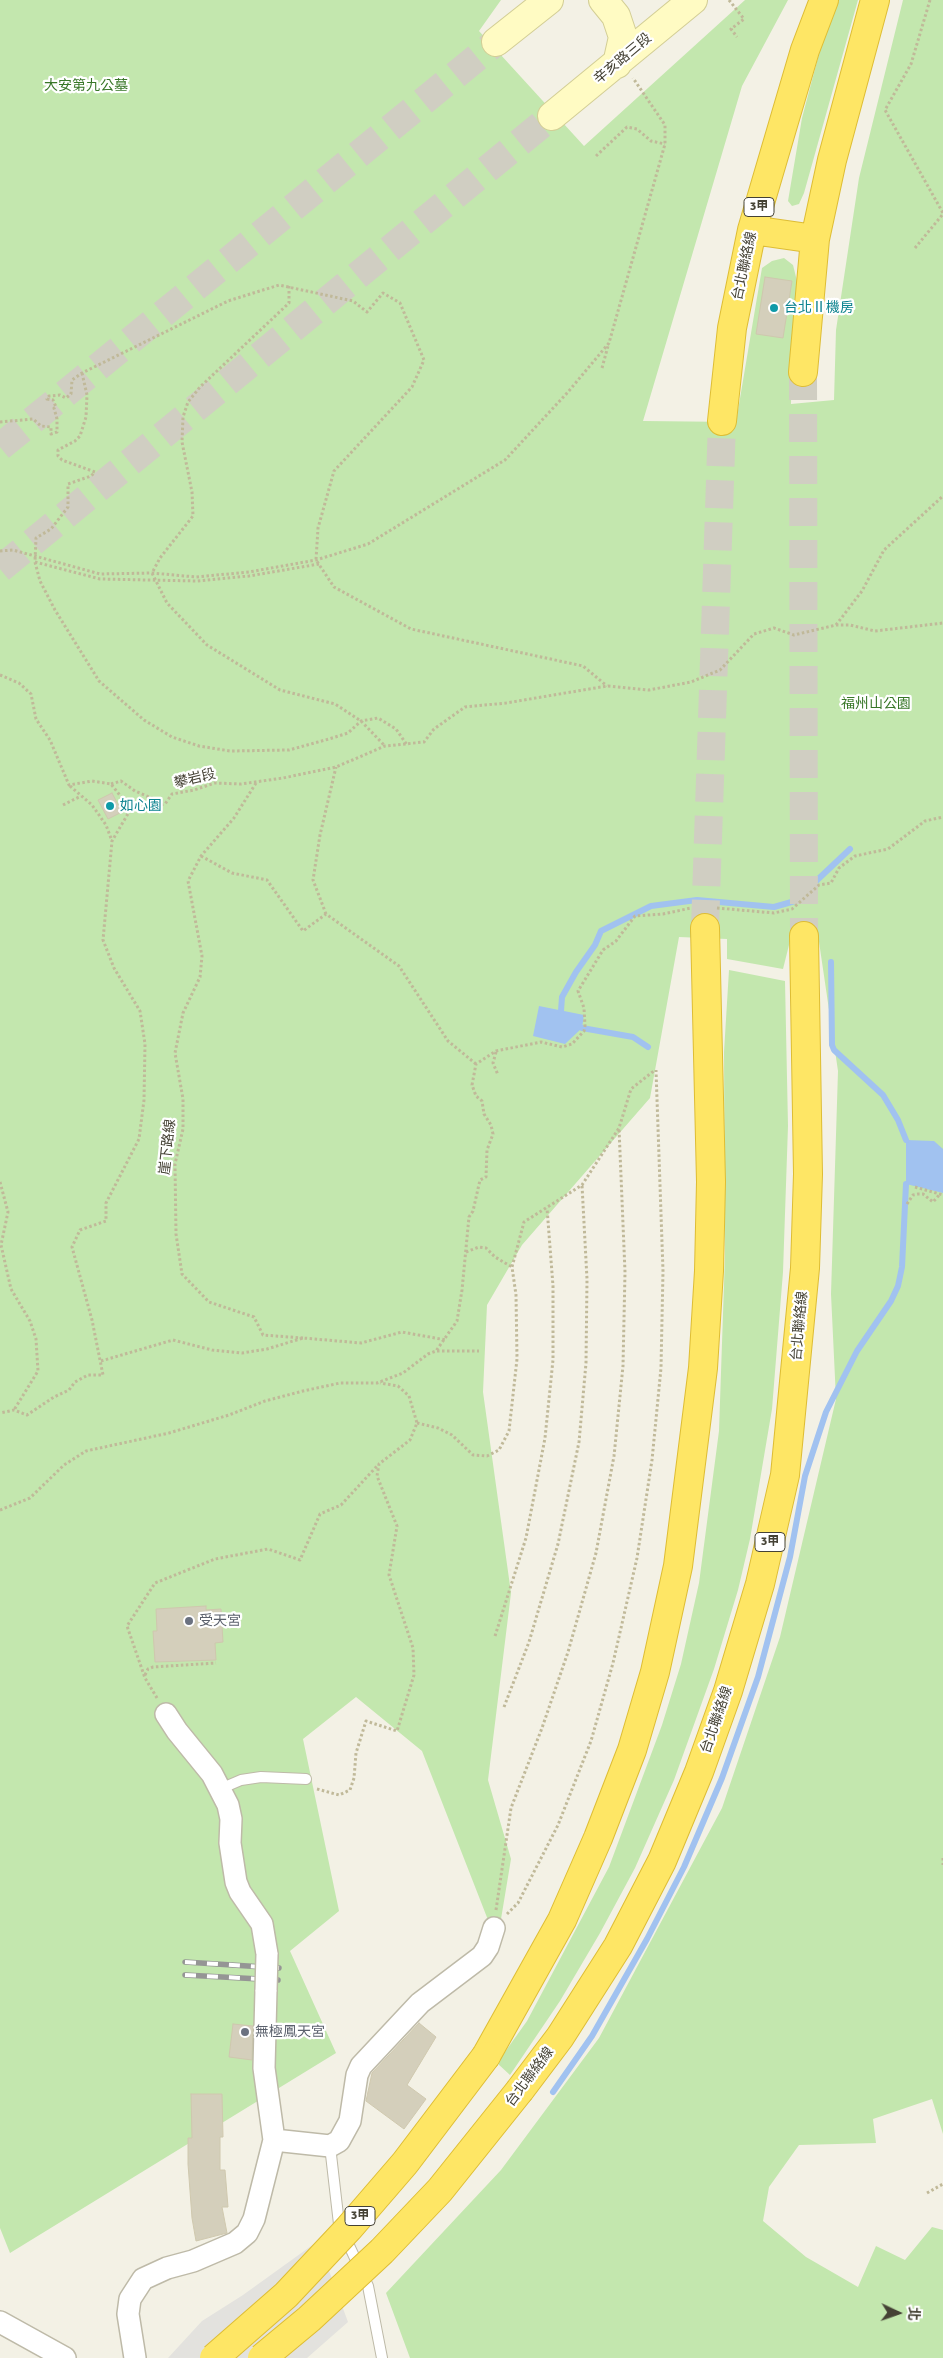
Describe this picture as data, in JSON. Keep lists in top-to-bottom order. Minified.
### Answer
{"streets":{"highway":["3甲","台北聯絡線"],"main road":["辛亥路三段"],"path":["攀岩段","崖下路線"]},"crossings":[["攀岩段","崖下路線"]],"parks":["大安第九公墓","福州山公園"],"places":["台北Ⅱ機房","如心園","受天宮","無極鳳天宮"],"north":"right"}
